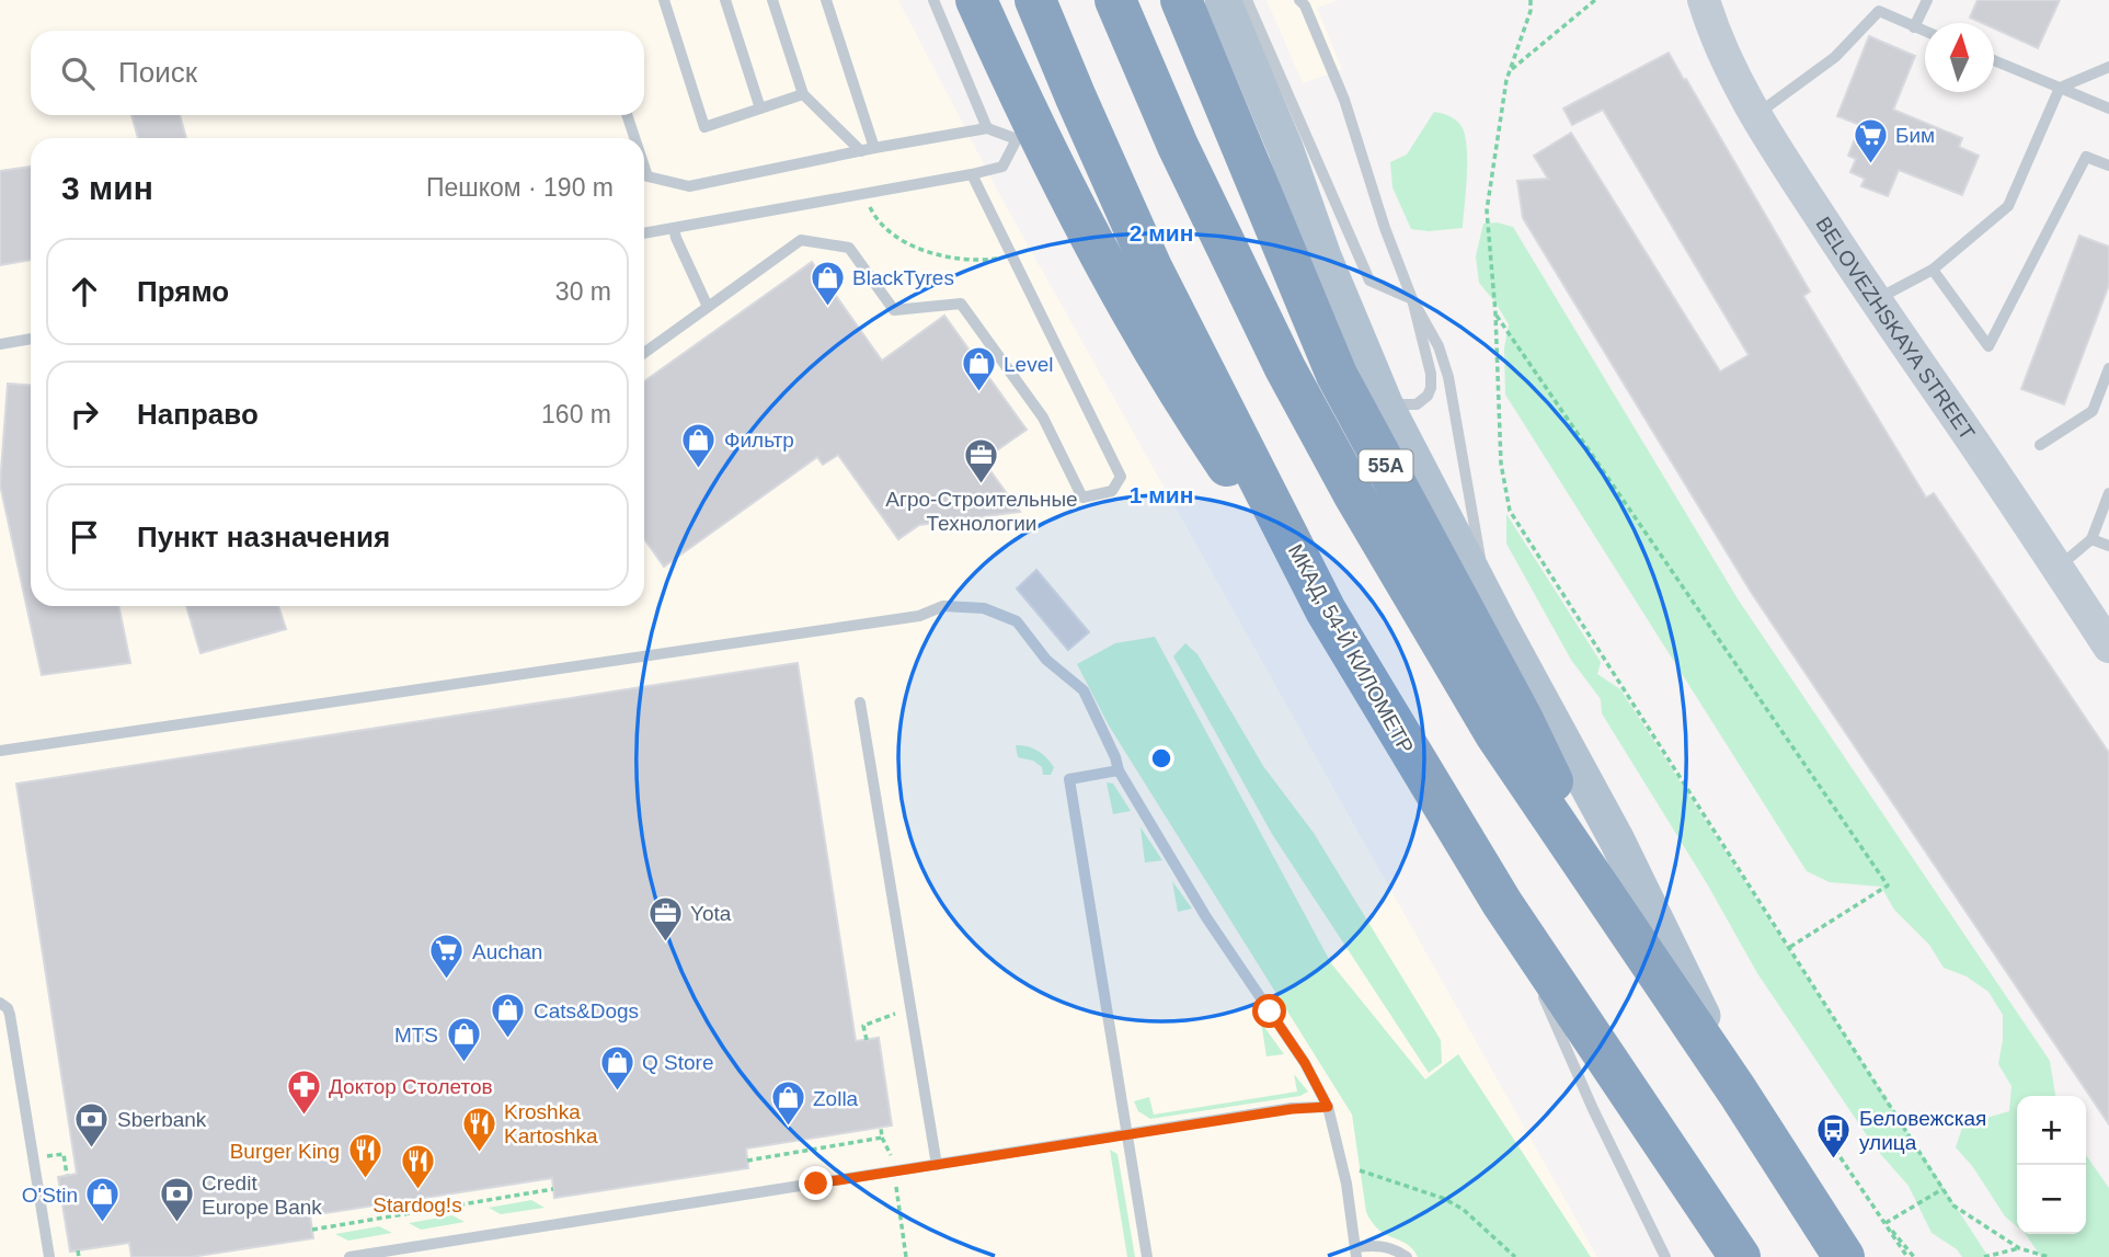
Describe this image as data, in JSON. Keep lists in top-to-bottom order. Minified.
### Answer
{"streets":{"highway":["55А","МКАД, 54-Й КИЛОМЕТР"],"street":["BELOVEZHSKAYA STREET"]},"places":{"supermarket":["Бим","Auchan"],"shop":["BlackTyres","Level","Фильтр","Cats&Dogs","MTS","Q Store","Zolla","O'Stin"],"office":["Агро-Строительные Технологии","Yota"],"pharmacy":["Доктор Столетов"],"bank":["Sberbank","Credit Europe Bank"],"restaurant":["Kroshka Kartoshka","Burger King","Stardog!s"],"bus stop":["Беловежская улица"]},"north":"top","page":{"search":"Поиск","heading":["3 мин","Пешком · 190 m"],"list":[["Прямо","30 m"],["Направо","160 m"],"Пункт назначения"],"map_buttons":["+","−"]},"rings":["2 мин","1 мин"]}
